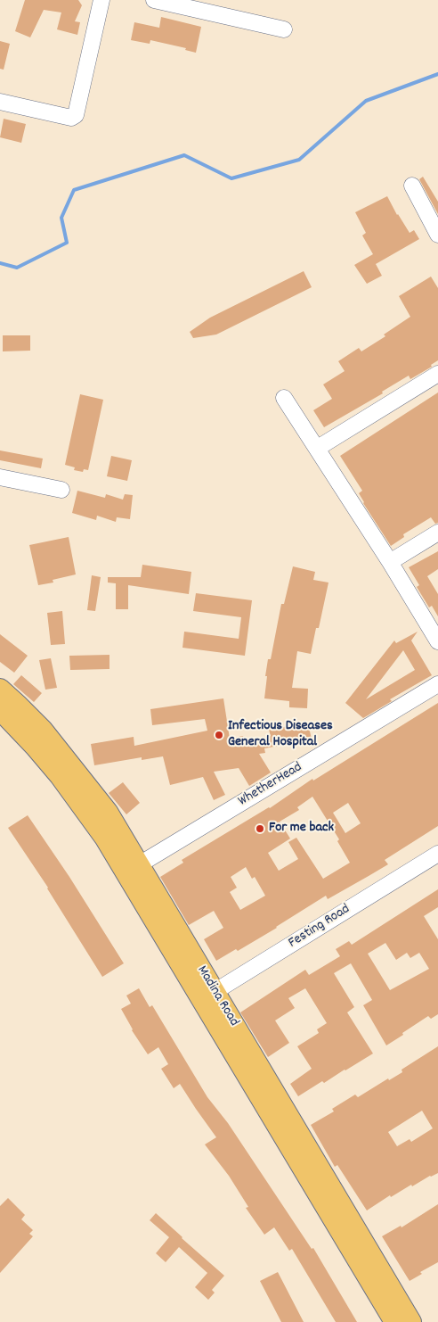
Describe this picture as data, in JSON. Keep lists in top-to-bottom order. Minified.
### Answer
{"streets":{"main road":["Madina Road"],"street":["WhetherHead","Festing Road"]},"crossings":[["WhetherHead","Madina Road"],["Festing Road","Madina Road"]],"places":["Infectious Diseases General Hospital","For me back"]}
